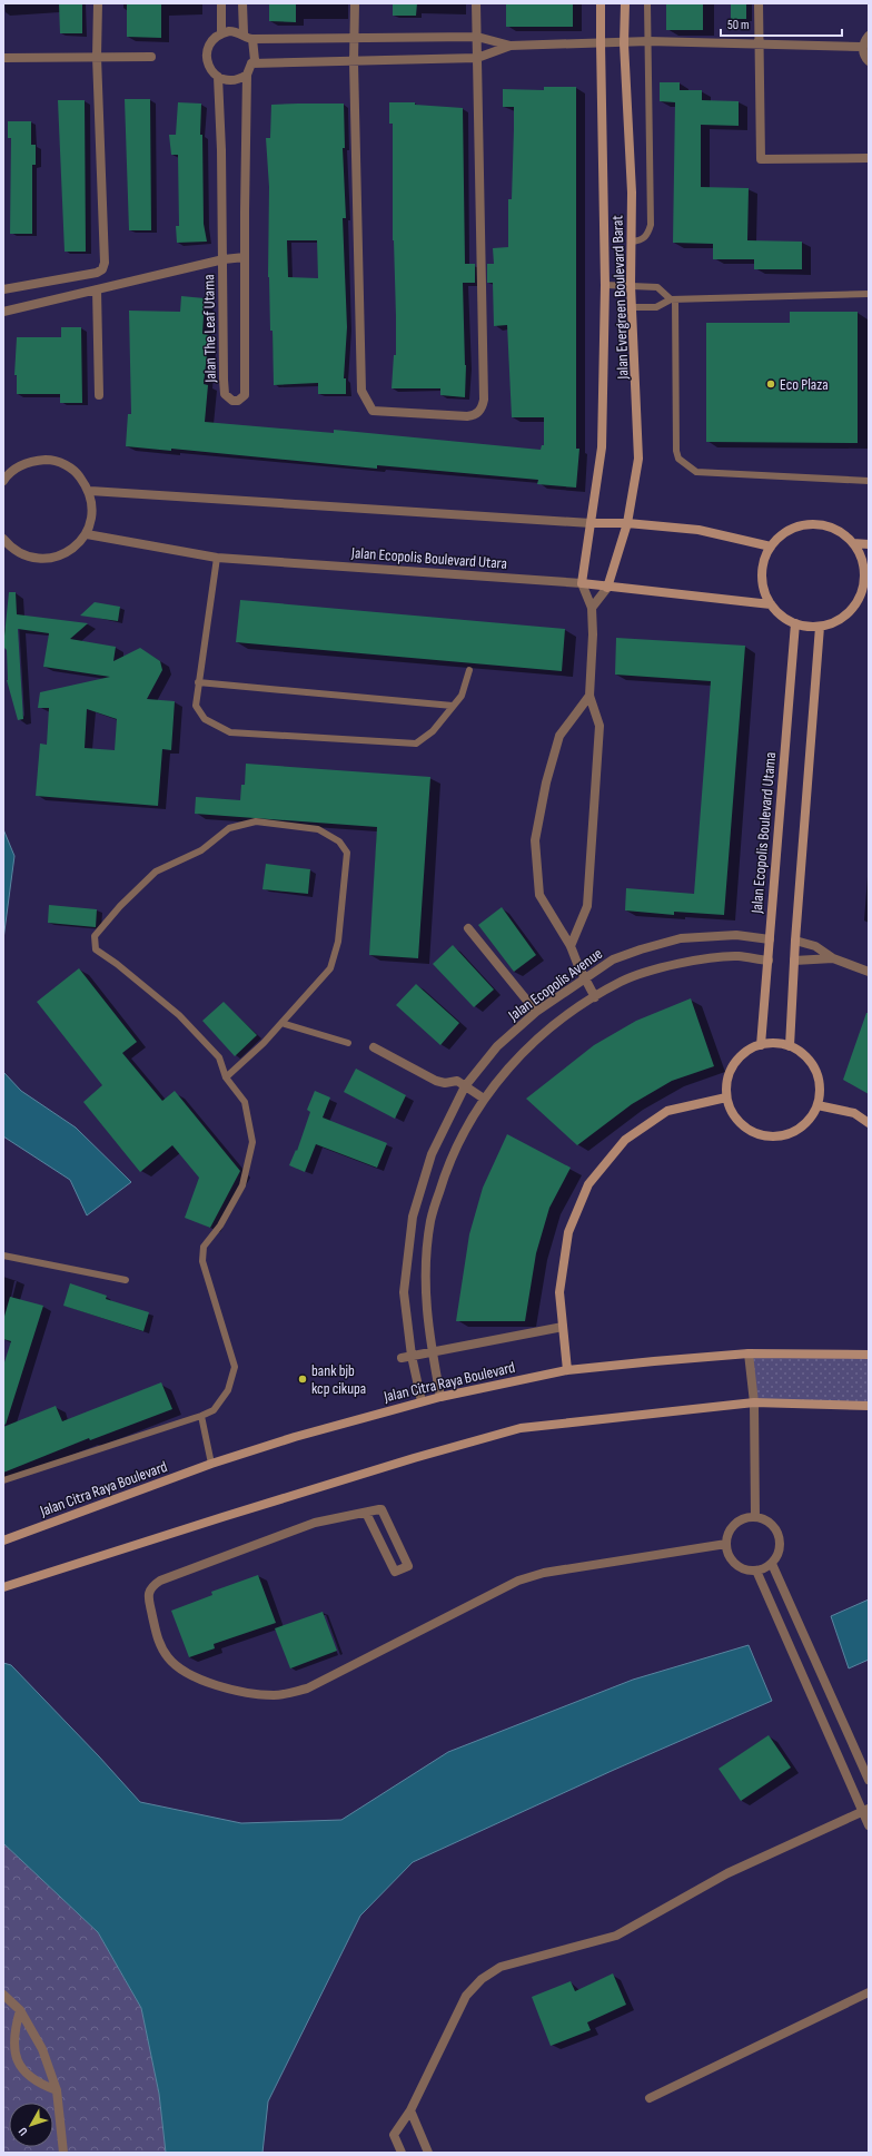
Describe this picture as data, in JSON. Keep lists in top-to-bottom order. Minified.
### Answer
{"streets":{"street":["Jalan Evergreen Boulevard Barat","Jalan The Leaf Utama","Jalan Ecopolis Boulevard Utara","Jalan Ecopolis Boulevard Utama","Jalan Ecopolis Avenue","Jalan Citra Raya Boulevard"]},"crossings":[["Jalan Evergreen Boulevard Barat","Jalan Ecopolis Boulevard Utara"],["Jalan Ecopolis Boulevard Utara","Jalan Ecopolis Boulevard Utama"],["Jalan Ecopolis Boulevard Utama","Jalan Ecopolis Avenue"],["Jalan Ecopolis Avenue","Jalan Citra Raya Boulevard"]],"places":["Eco Plaza","bank bjb kcp cikupa"],"scale_bar":"50 m","north":"bottom left"}
